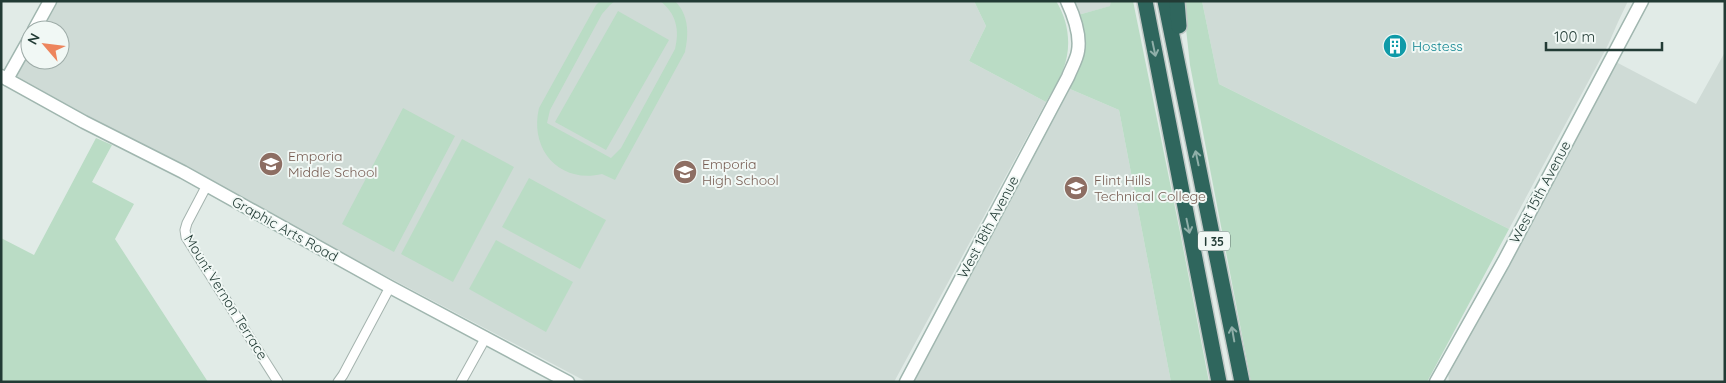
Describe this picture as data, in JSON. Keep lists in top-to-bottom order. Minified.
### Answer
{"streets":{"highway":["I 35"],"street":["West 15th Avenue","West 18th Avenue","Graphic Arts Road","Mount Vernon Terrace"]},"crossings":[["Graphic Arts Road","Mount Vernon Terrace"]],"places":{"building":["Hostess"],"school or university":["Emporia Middle School","Emporia High School","Flint Hills Technical College"]},"scale_bar":"100 m","north":"top left"}
